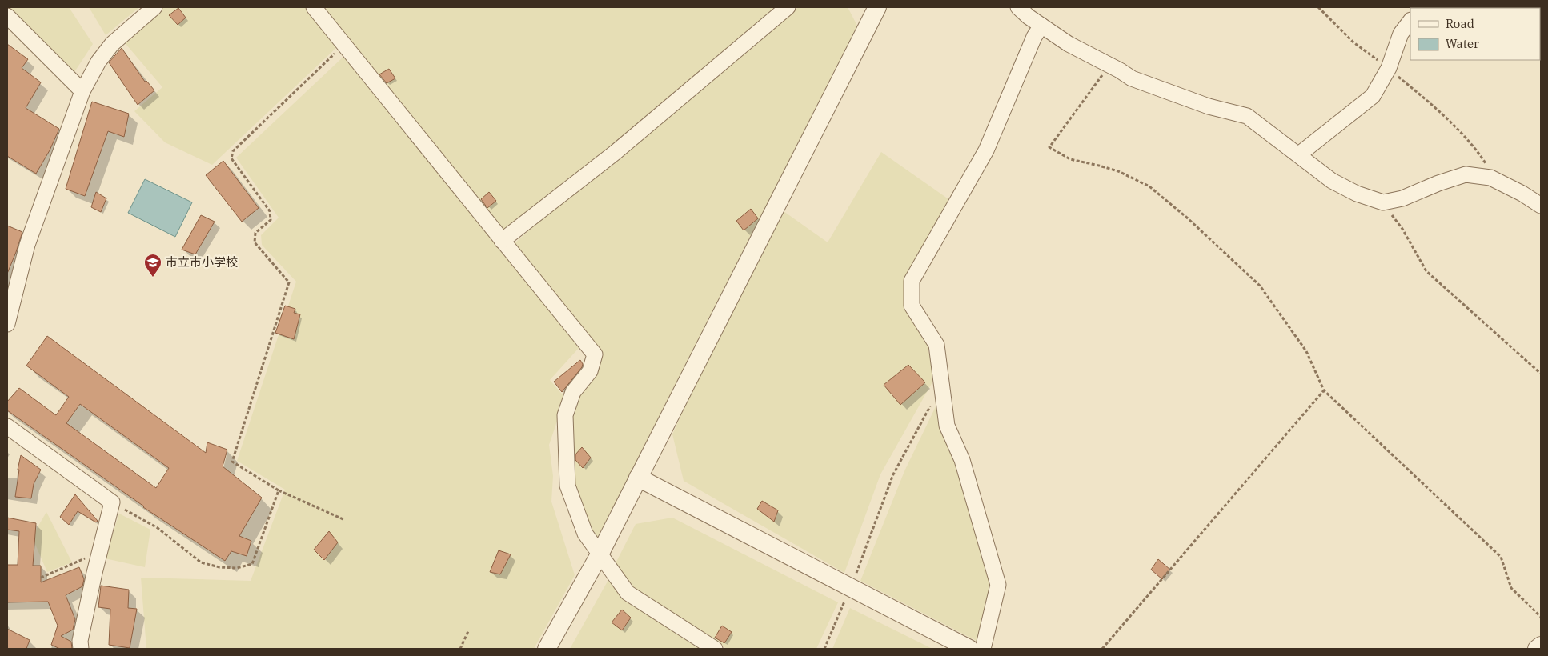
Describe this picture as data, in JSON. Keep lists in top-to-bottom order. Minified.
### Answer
{"places":{"school or university":["市立市小学校"]},"legend":["Road","Water"]}
